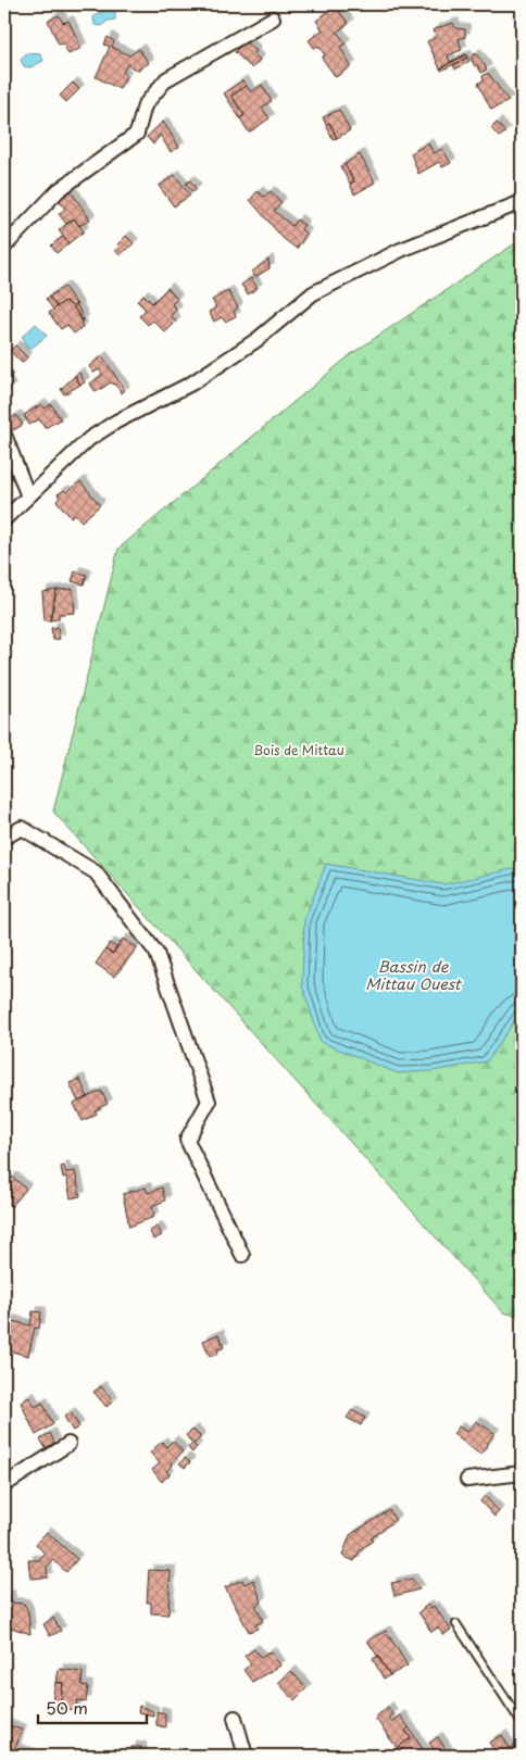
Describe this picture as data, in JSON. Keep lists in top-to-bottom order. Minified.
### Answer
{"water":["Bassin de Mittau Ouest"],"parks":["Bois de Mittau"],"scale_bar":"50 m"}
